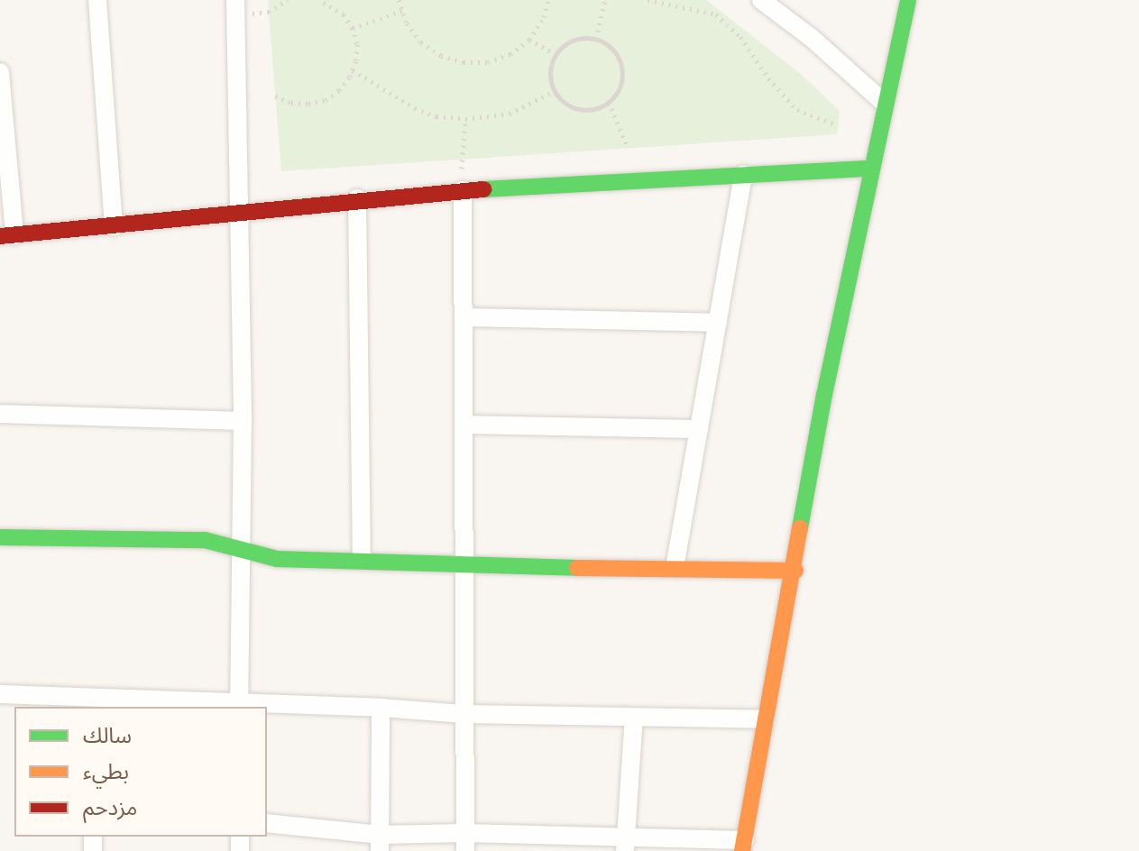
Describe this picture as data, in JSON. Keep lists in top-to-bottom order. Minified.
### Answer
{"legend":["سالك","بطيء","مزدحم"]}
